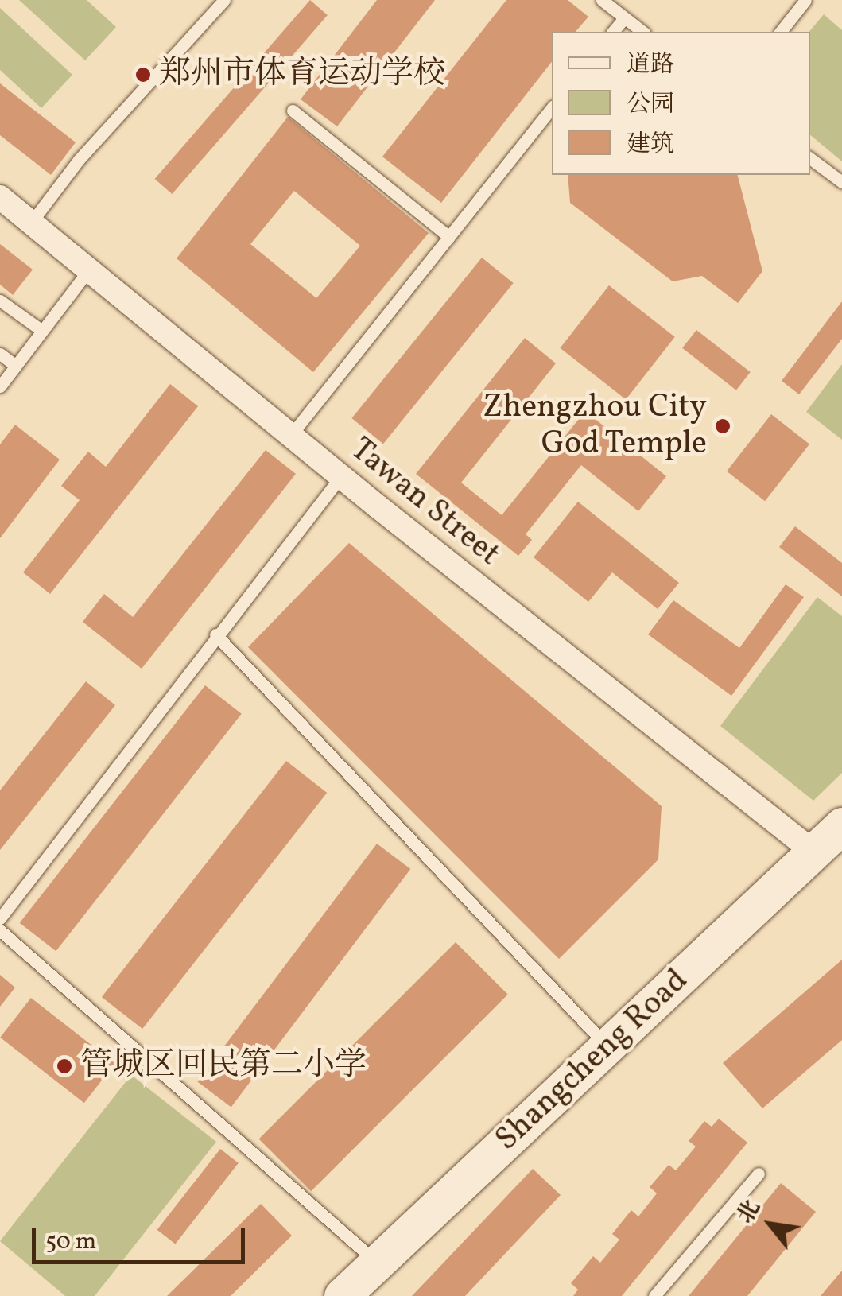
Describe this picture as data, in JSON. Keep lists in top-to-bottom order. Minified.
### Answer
{"streets":{"street":["Tawan Street","Shangcheng Road"]},"crossings":[["Tawan Street","Shangcheng Road"]],"places":["郑州市体育运动学校","Zhengzhou City God Temple","管城区回民第二小学"],"legend":["道路","公园","建筑"],"scale_bar":"50 m","north":"top left"}
